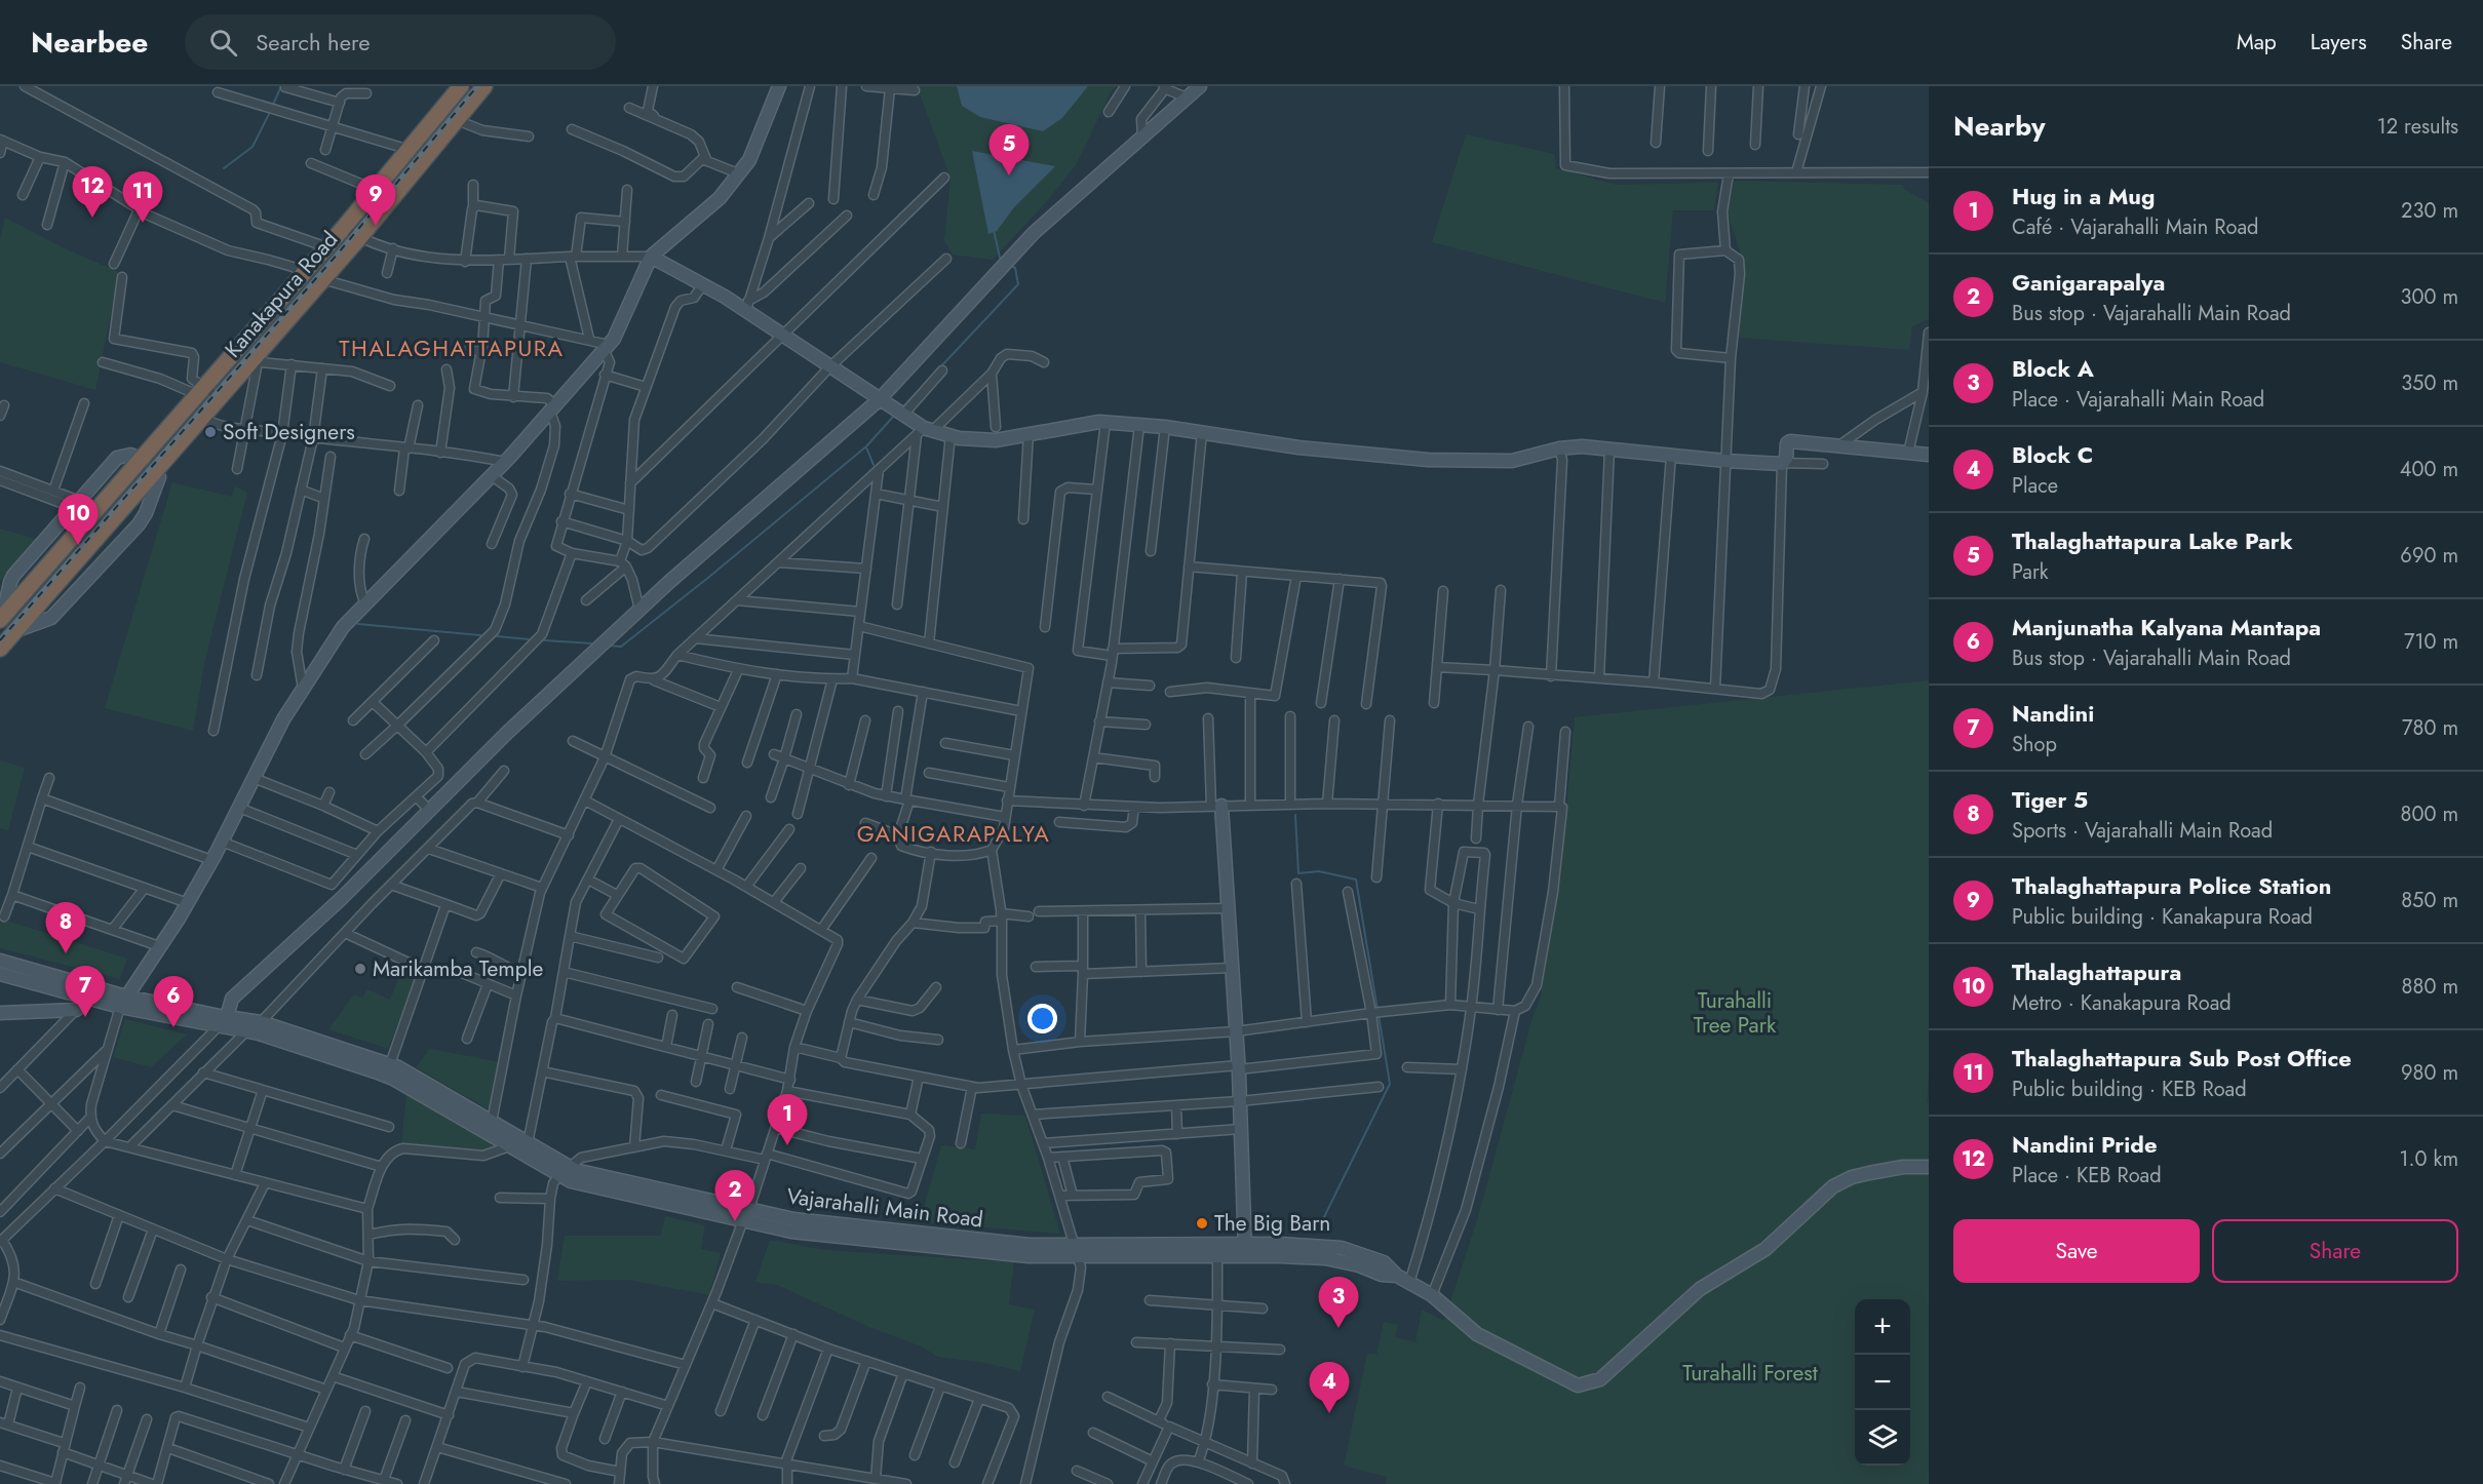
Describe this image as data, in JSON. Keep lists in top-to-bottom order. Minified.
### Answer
{"streets":{"highway":["Kanakapura Road"],"street":["Vajarahalli Main Road"]},"districts":["THALAGHATTAPURA","GANIGARAPALYA"],"parks":["Turahalli Tree Park","Turahalli Forest"],"places":["Soft Designers","Marikamba Temple","The Big Barn"],"page":{"header":"Nearbee","search":"Search here","nav":["Map","Layers","Share"],"heading":["Nearby","12 results"],"pins":["5","12","11","9","10","8","7","6","1","2","3","4"],"list":[{"mark":"1","name":"Hug in a Mug","note":"Café · Vajarahalli Main Road","value":"230 m"},{"mark":"2","name":"Ganigarapalya","note":"Bus stop · Vajarahalli Main Road","value":"300 m"},{"mark":"3","name":"Block A","note":"Place · Vajarahalli Main Road","value":"350 m"},{"mark":"4","name":"Block C","note":"Place","value":"400 m"},{"mark":"5","name":"Thalaghattapura Lake Park","note":"Park","value":"690 m"},{"mark":"6","name":"Manjunatha Kalyana Mantapa","note":"Bus stop · Vajarahalli Main Road","value":"710 m"},{"mark":"7","name":"Nandini","note":"Shop","value":"780 m"},{"mark":"8","name":"Tiger 5","note":"Sports · Vajarahalli Main Road","value":"800 m"},{"mark":"9","name":"Thalaghattapura Police Station","note":"Public building · Kanakapura Road","value":"850 m"},{"mark":"10","name":"Thalaghattapura","note":"Metro · Kanakapura Road","value":"880 m"},{"mark":"11","name":"Thalaghattapura Sub Post Office","note":"Public building · KEB Road","value":"980 m"},{"mark":"12","name":"Nandini Pride","note":"Place · KEB Road","value":"1.0 km"}],"buttons":["Save","Share"],"map_buttons":["+","−"]}}
